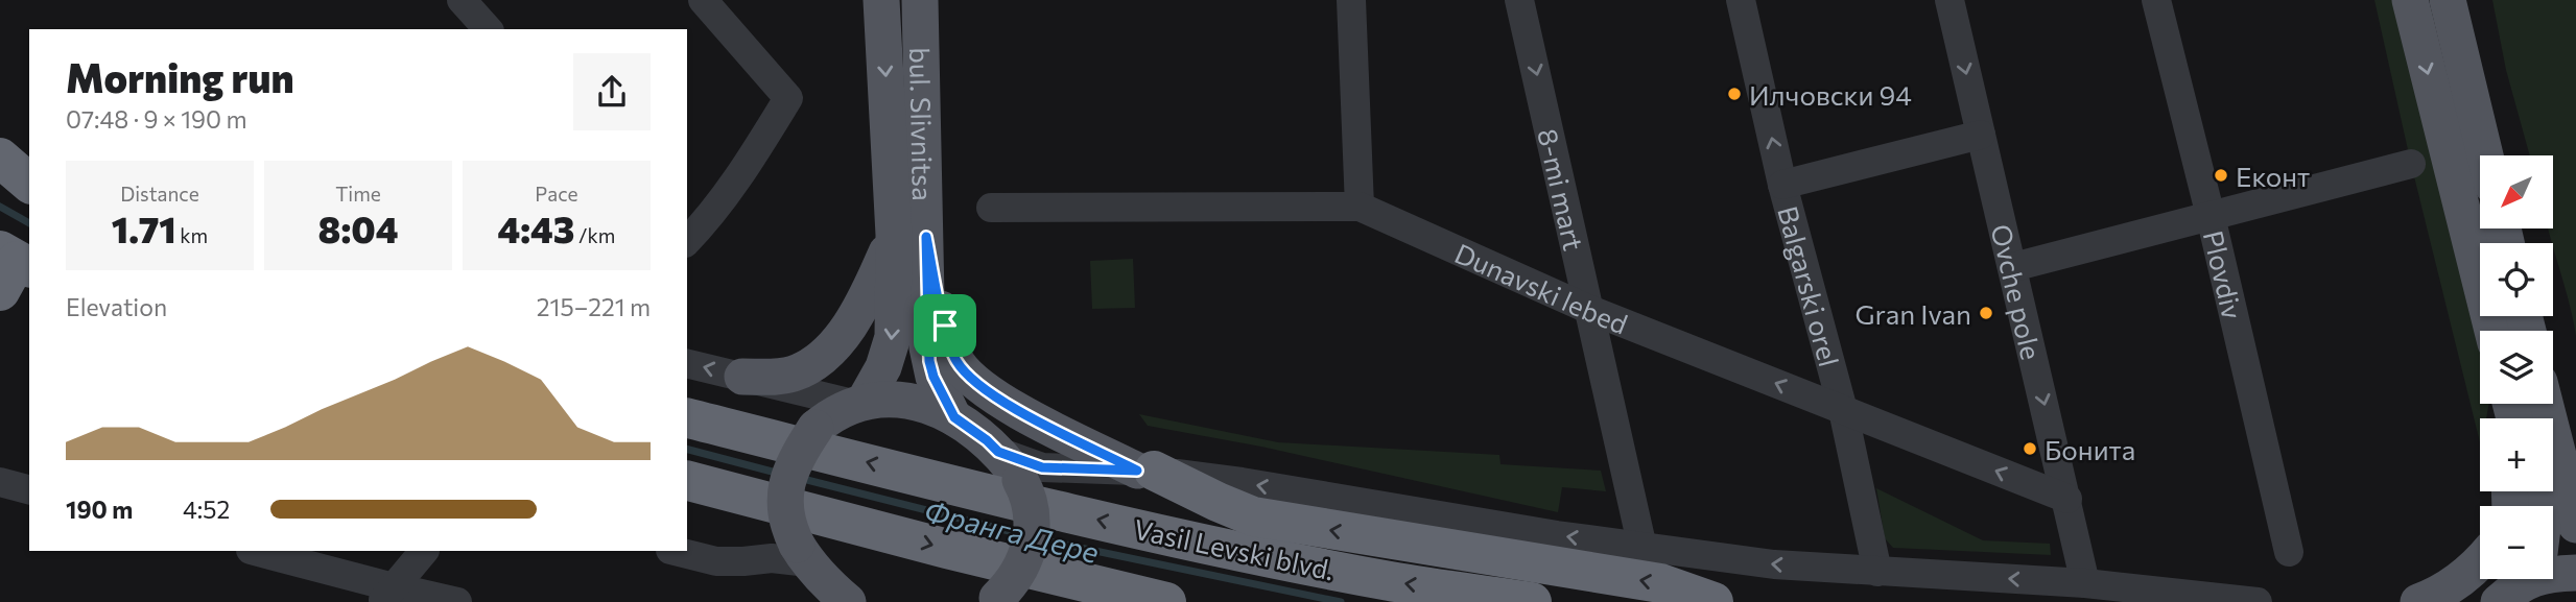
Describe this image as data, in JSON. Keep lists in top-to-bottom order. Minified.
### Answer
{"streets":{"highway":["Vasil Levski blvd."],"main road":["bul. Slivnitsa"],"street":["8-mi mart","Plovdiv","Balgarski orel","Dunavski lebed","Ovche pole"]},"crossings":[["8-mi mart","Dunavski lebed"],["Balgarski orel","Dunavski lebed"],["Dunavski lebed","Ovche pole"]],"one_way":["Ovche pole"],"water":["Франга Дере"],"places":["Илчовски 94","Еконт","Gran Ivan","Бонита"],"north":"bottom left","page":{"heading":["Morning run","07:48 · 9 × 190 m"],"stats":[["Distance","1.71 km"],["Time","8:04"],["Pace","4:43 /km"]],"map_buttons":["+","−"],"chart":["Elevation","215–221 m"],"list":[{"name":"190 m","note":"4:52"}]}}
